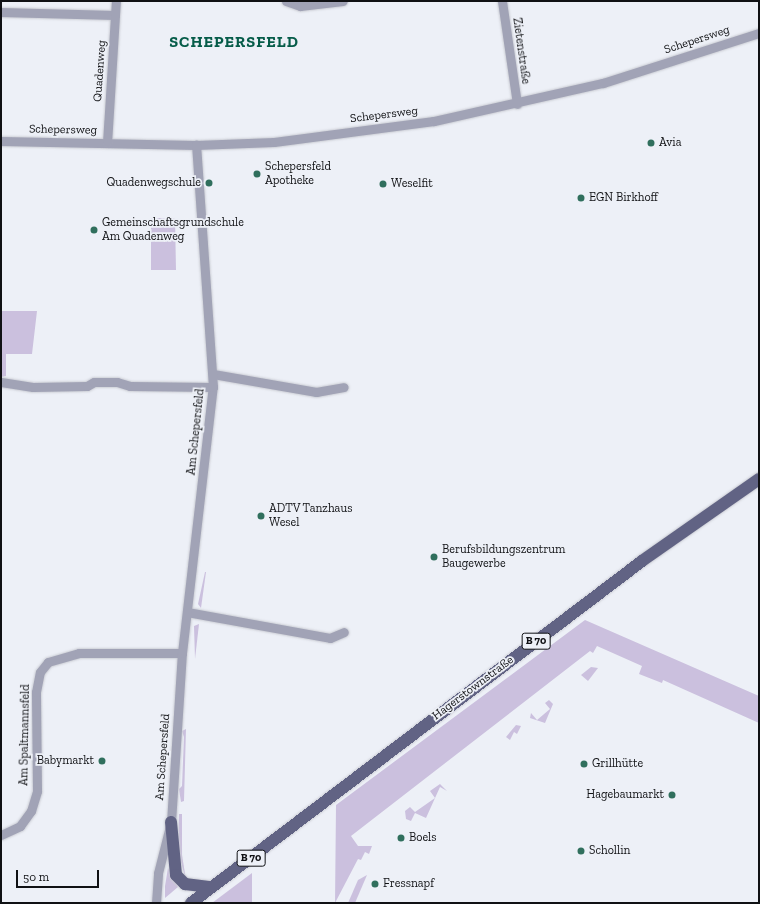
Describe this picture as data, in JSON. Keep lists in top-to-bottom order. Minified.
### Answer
{"streets":{"main road":["B 70","Hagerstownstraße"],"street":["Schepersweg","Zietenstraße","Quadenweg","Am Schepersfeld","Am Spaltmannsfeld"]},"crossings":[["Schepersweg","Zietenstraße"],["Schepersweg","Quadenweg"],["Schepersweg","Am Schepersfeld"],["Am Schepersfeld","Am Spaltmannsfeld"]],"districts":["SCHEPERSFELD"],"places":["Avia","Schepersfeld Apotheke","Quadenwegschule","Weselfit","EGN Birkhoff","Gemeinschaftsgrundschule Am Quadenweg","ADTV Tanzhaus Wesel","Berufsbildungszentrum Baugewerbe","Babymarkt","Grillhütte","Hagebaumarkt","Boels","Schollin","Fressnapf"],"scale_bar":"50 m"}
